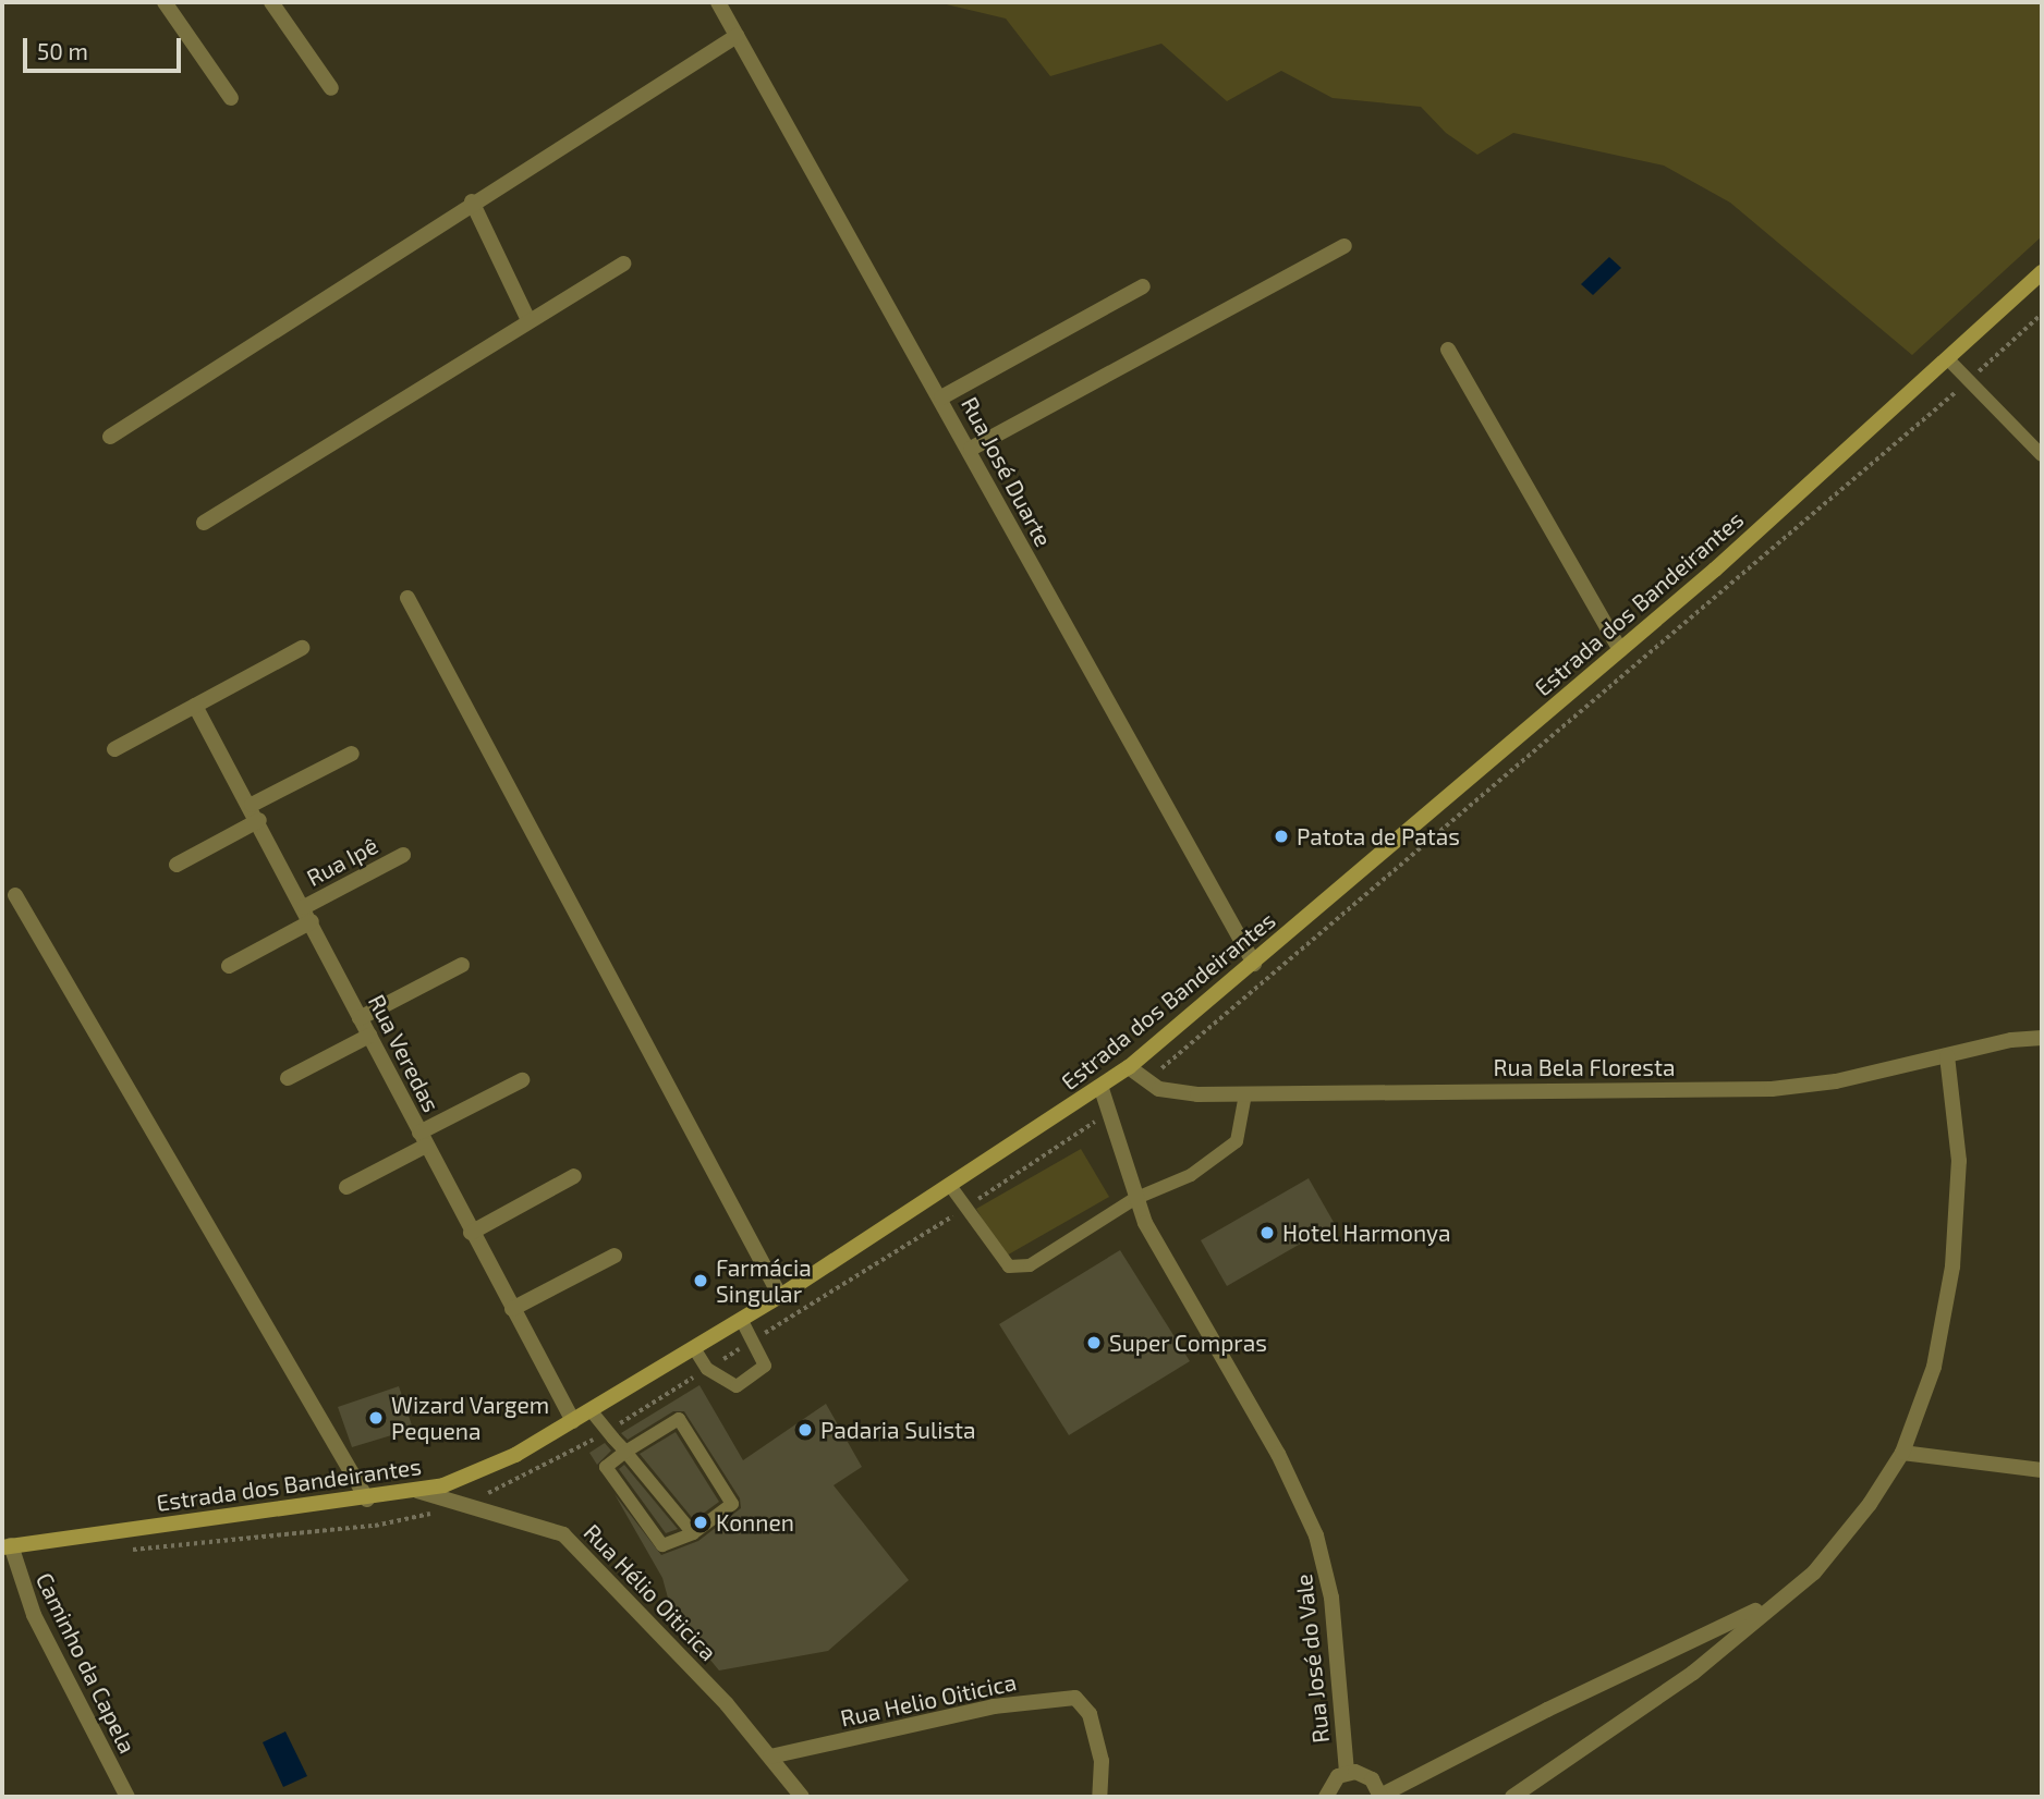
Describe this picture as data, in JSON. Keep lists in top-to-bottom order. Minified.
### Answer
{"streets":{"main road":["Estrada dos Bandeirantes"],"street":["Rua José Duarte","Rua Ipê","Rua Veredas","Rua Bela Floresta","Rua Hélio Oiticica","Rua José do Vale","Caminho da Capela","Rua Helio Oiticica"]},"crossings":[["Rua José Duarte","Estrada dos Bandeirantes"],["Estrada dos Bandeirantes","Rua Veredas"],["Estrada dos Bandeirantes","Rua Bela Floresta"],["Estrada dos Bandeirantes","Rua Hélio Oiticica"],["Estrada dos Bandeirantes","Rua José do Vale"],["Estrada dos Bandeirantes","Caminho da Capela"],["Rua Ipê","Rua Veredas"],["Rua Hélio Oiticica","Rua Helio Oiticica"]],"places":["Patota de Patas","Hotel Harmonya","Farmácia Singular","Super Compras","Wizard Vargem Pequena","Padaria Sulista","Konnen"],"scale_bar":"50 m"}
